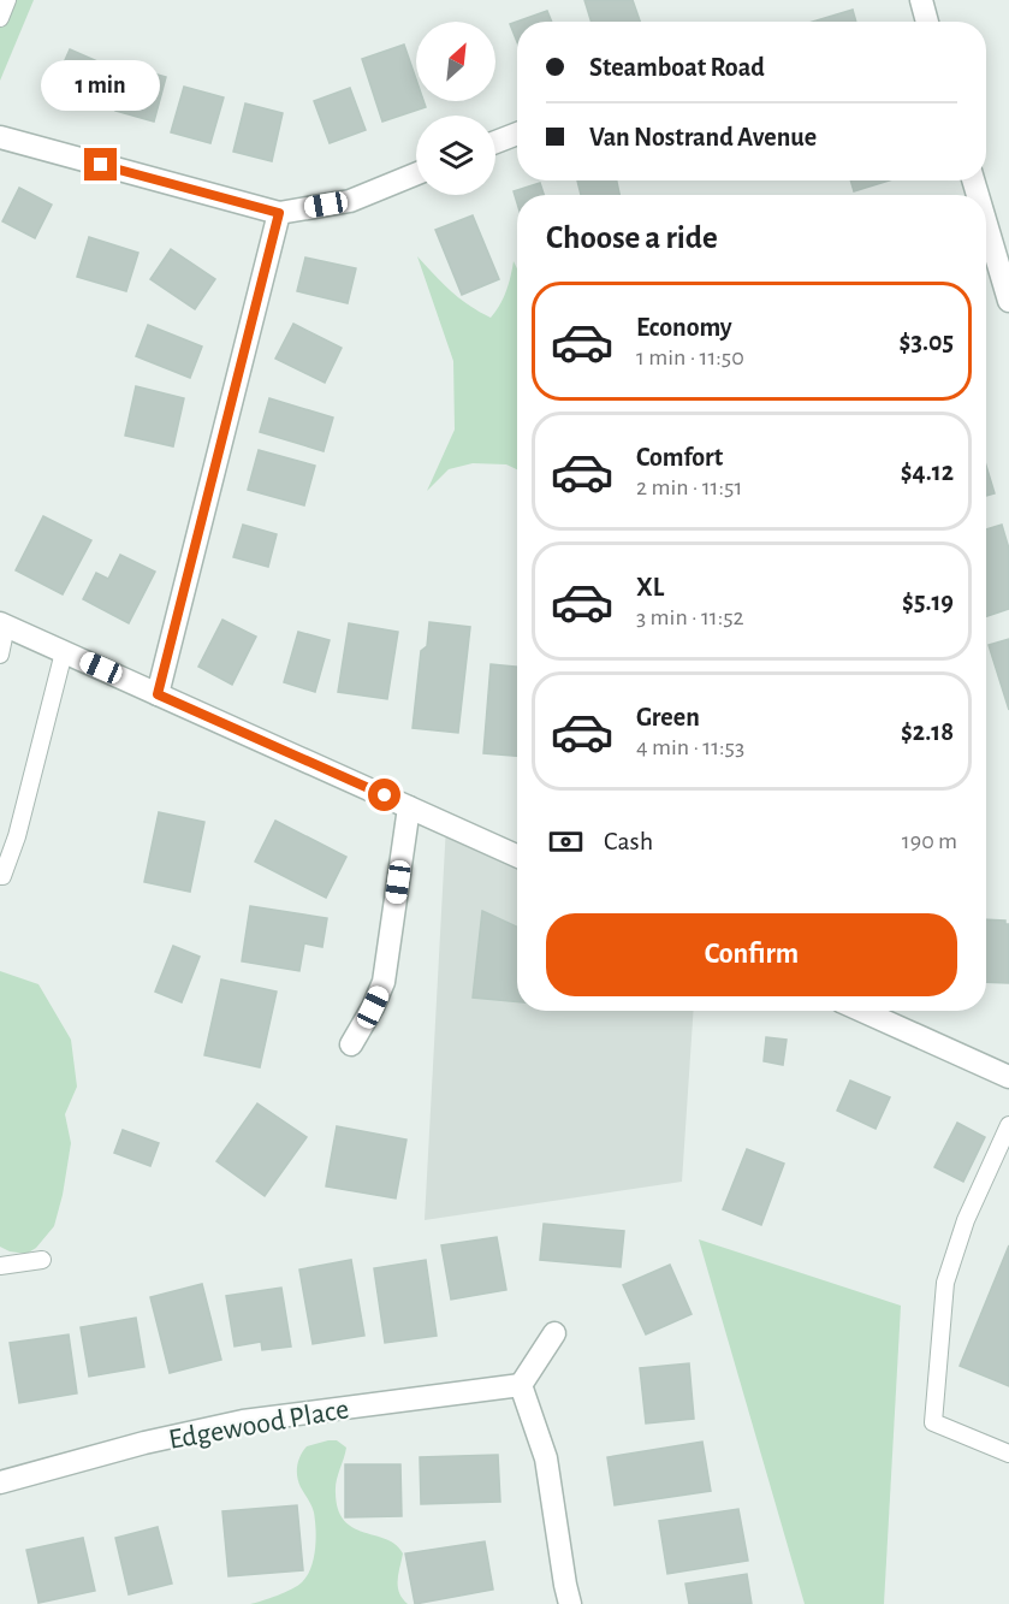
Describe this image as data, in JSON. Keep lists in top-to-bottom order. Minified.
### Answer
{"streets":{"street":["Edgewood Place"]},"north":"top right","page":{"banner":["Steamboat Road","Van Nostrand Avenue"],"bubble":"1 min","heading":"Choose a ride","list":[{"name":"Economy","note":"1 min · 11:50","value":"$3.05"},{"name":"Comfort","note":"2 min · 11:51","value":"$4.12"},{"name":"XL","note":"3 min · 11:52","value":"$5.19"},{"name":"Green","note":"4 min · 11:53","value":"$2.18"}],"pay":["Cash","190 m"],"buttons":"Confirm"}}
